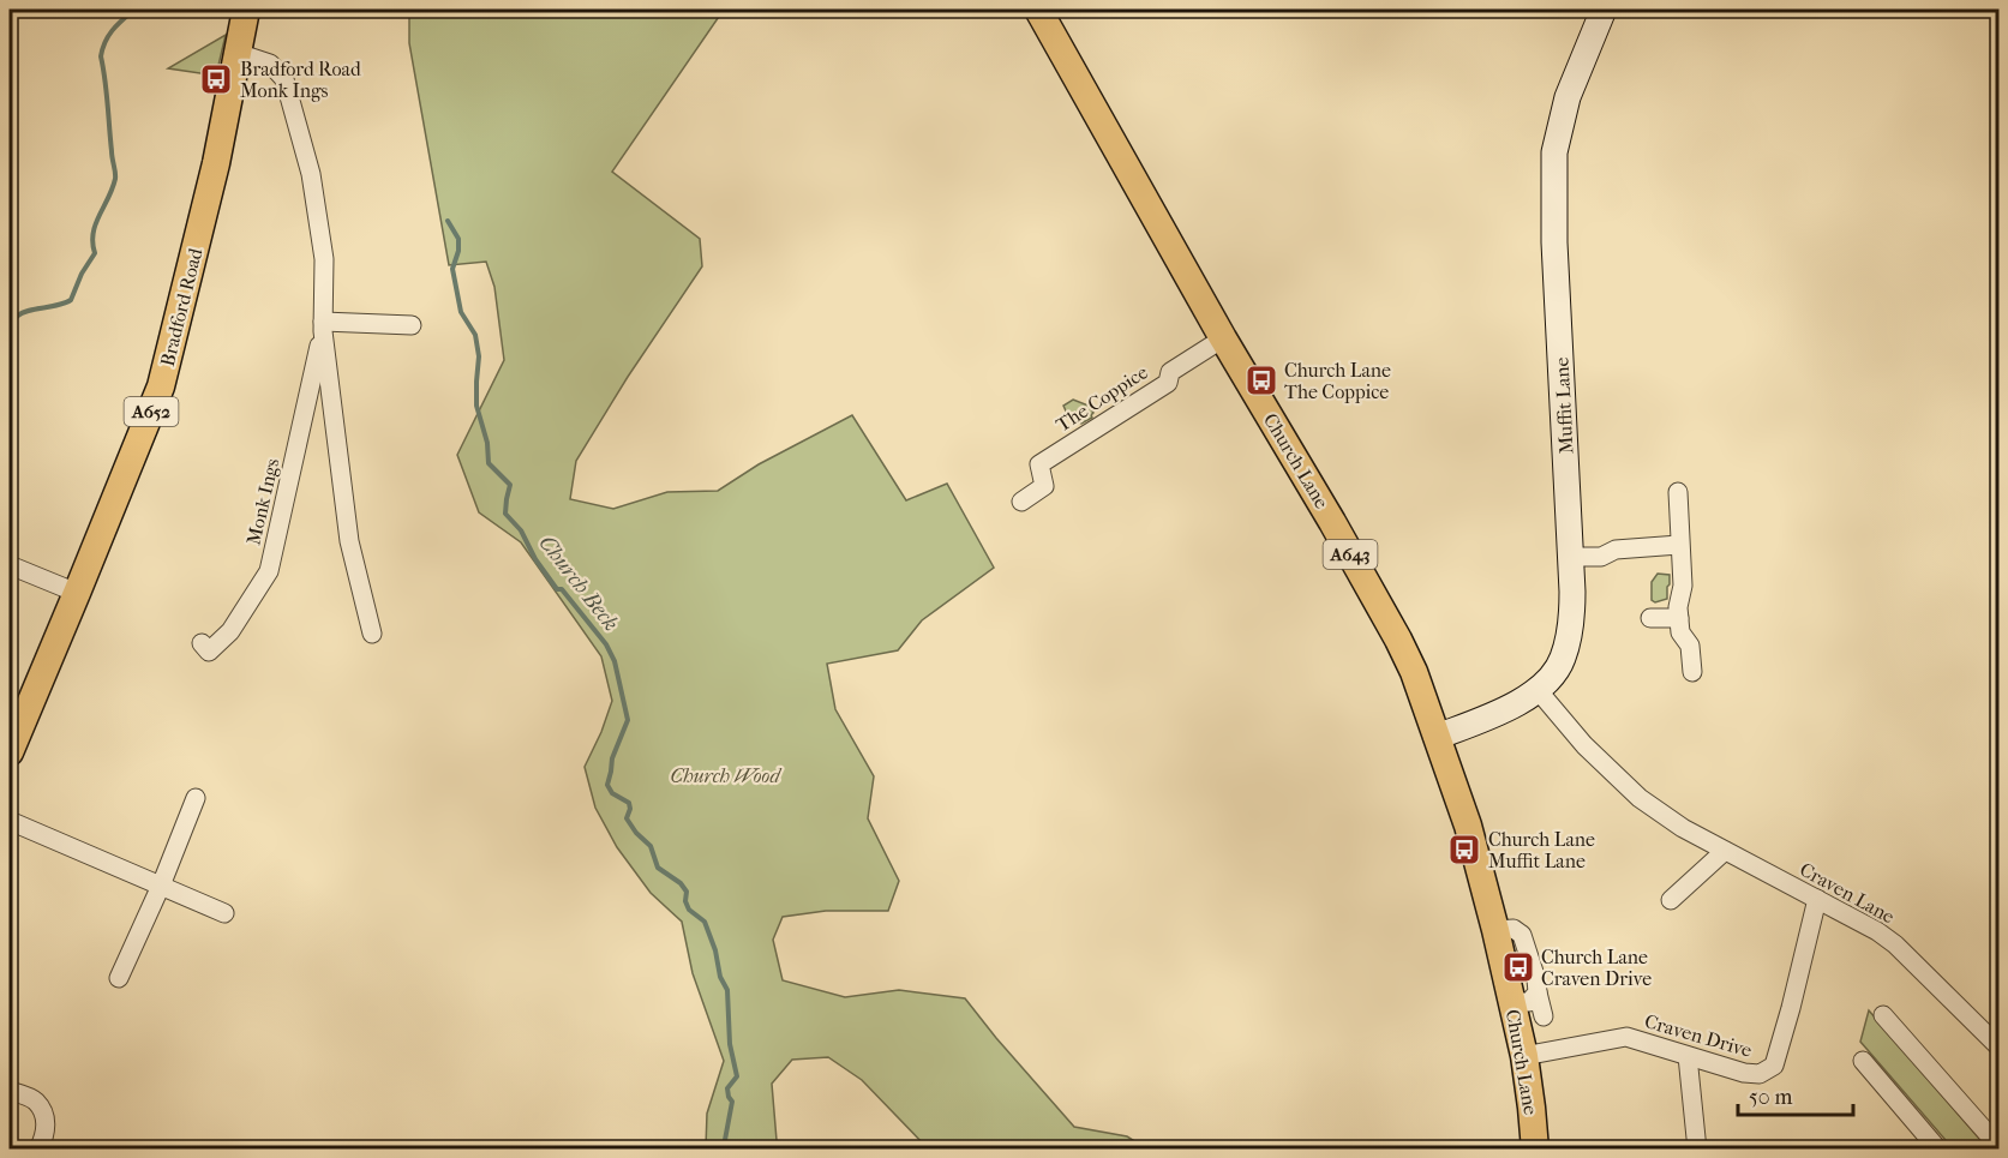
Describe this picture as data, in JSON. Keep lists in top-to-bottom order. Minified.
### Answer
{"streets":{"main road":["Bradford Road","Muffit Lane","A652","Church Lane","A643"],"street":["The Coppice","Monk Ings","Craven Lane","Craven Drive"]},"crossings":[["Bradford Road","Monk Ings"],["The Coppice","Church Lane"],["Muffit Lane","Church Lane"],["Muffit Lane","Craven Lane"],["Church Lane","Craven Drive"],["Craven Lane","Craven Drive"]],"water":["Church Beck"],"parks":["Church Wood"],"places":{"bus stop":["Bradford Road Monk Ings","Church Lane The Coppice","Church Lane Muffit Lane","Church Lane Craven Drive"]},"scale_bar":"50 m"}
